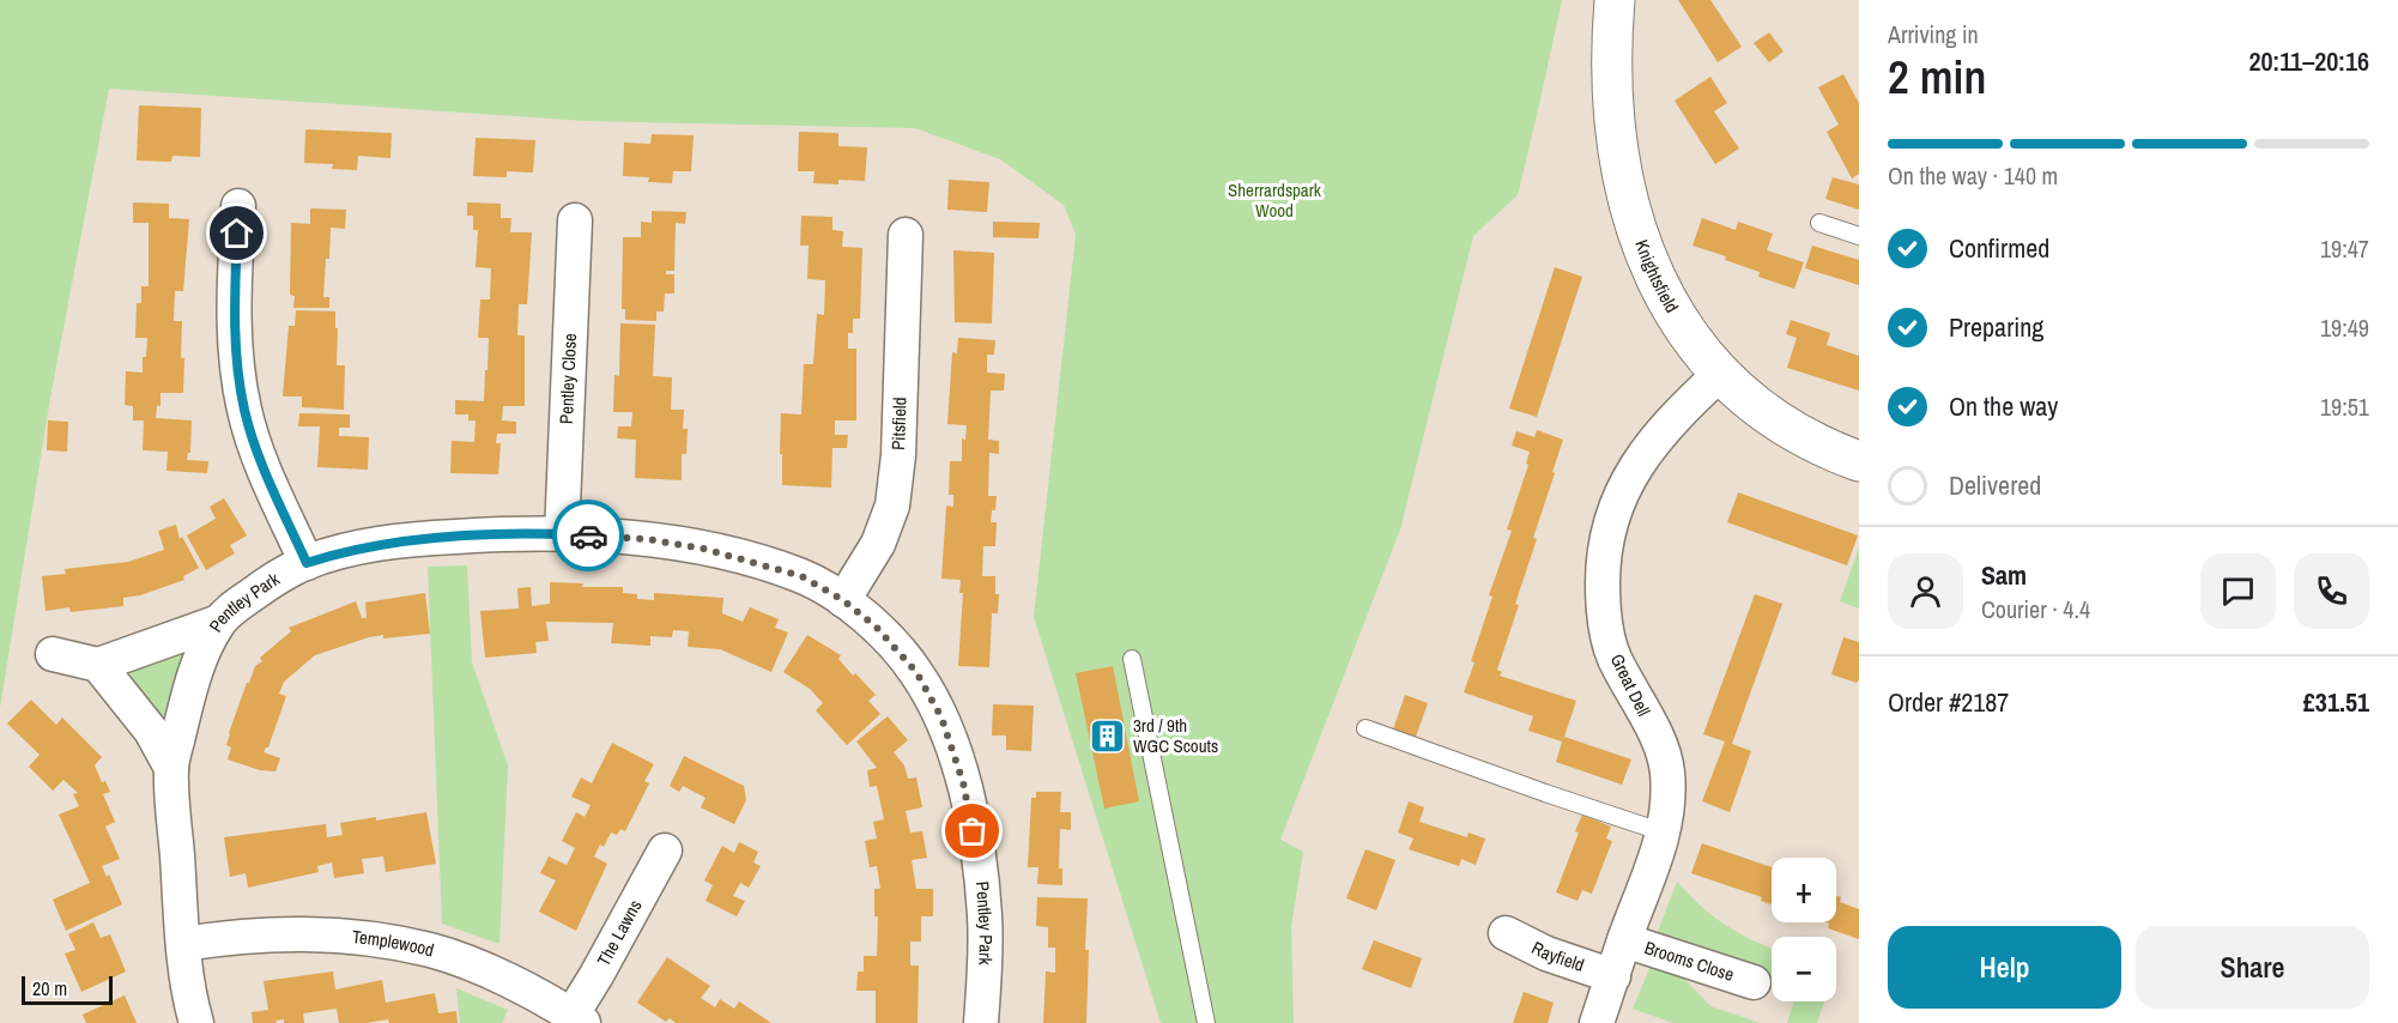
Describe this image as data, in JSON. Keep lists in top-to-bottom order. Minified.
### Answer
{"streets":{"street":["Knightsfield","Pentley Close","Pitsfield","Pentley Park","Great Dell","The Lawns","Templewood","Rayfield","Brooms Close"]},"crossings":[["Knightsfield","Great Dell"],["Pentley Close","Pentley Park"],["Pitsfield","Pentley Park"],["Pentley Park","Templewood"],["Great Dell","Rayfield"],["Great Dell","Brooms Close"],["The Lawns","Templewood"]],"parks":["Sherrardspark Wood"],"places":{"building":["3rd / 9th WGC Scouts"]},"scale_bar":"20 m","page":{"heading":["2 min","Arriving in","20:11–20:16"],"panel":["Sam","Courier · 4.4","Order #2187","£31.51"],"bar":"On the way · 140 m","list":[["Confirmed","19:47"],["Preparing","19:49"],["On the way","19:51"],"Delivered"],"map_buttons":["+","−"],"buttons":["Help","Share"],"scale":"20 m"}}
